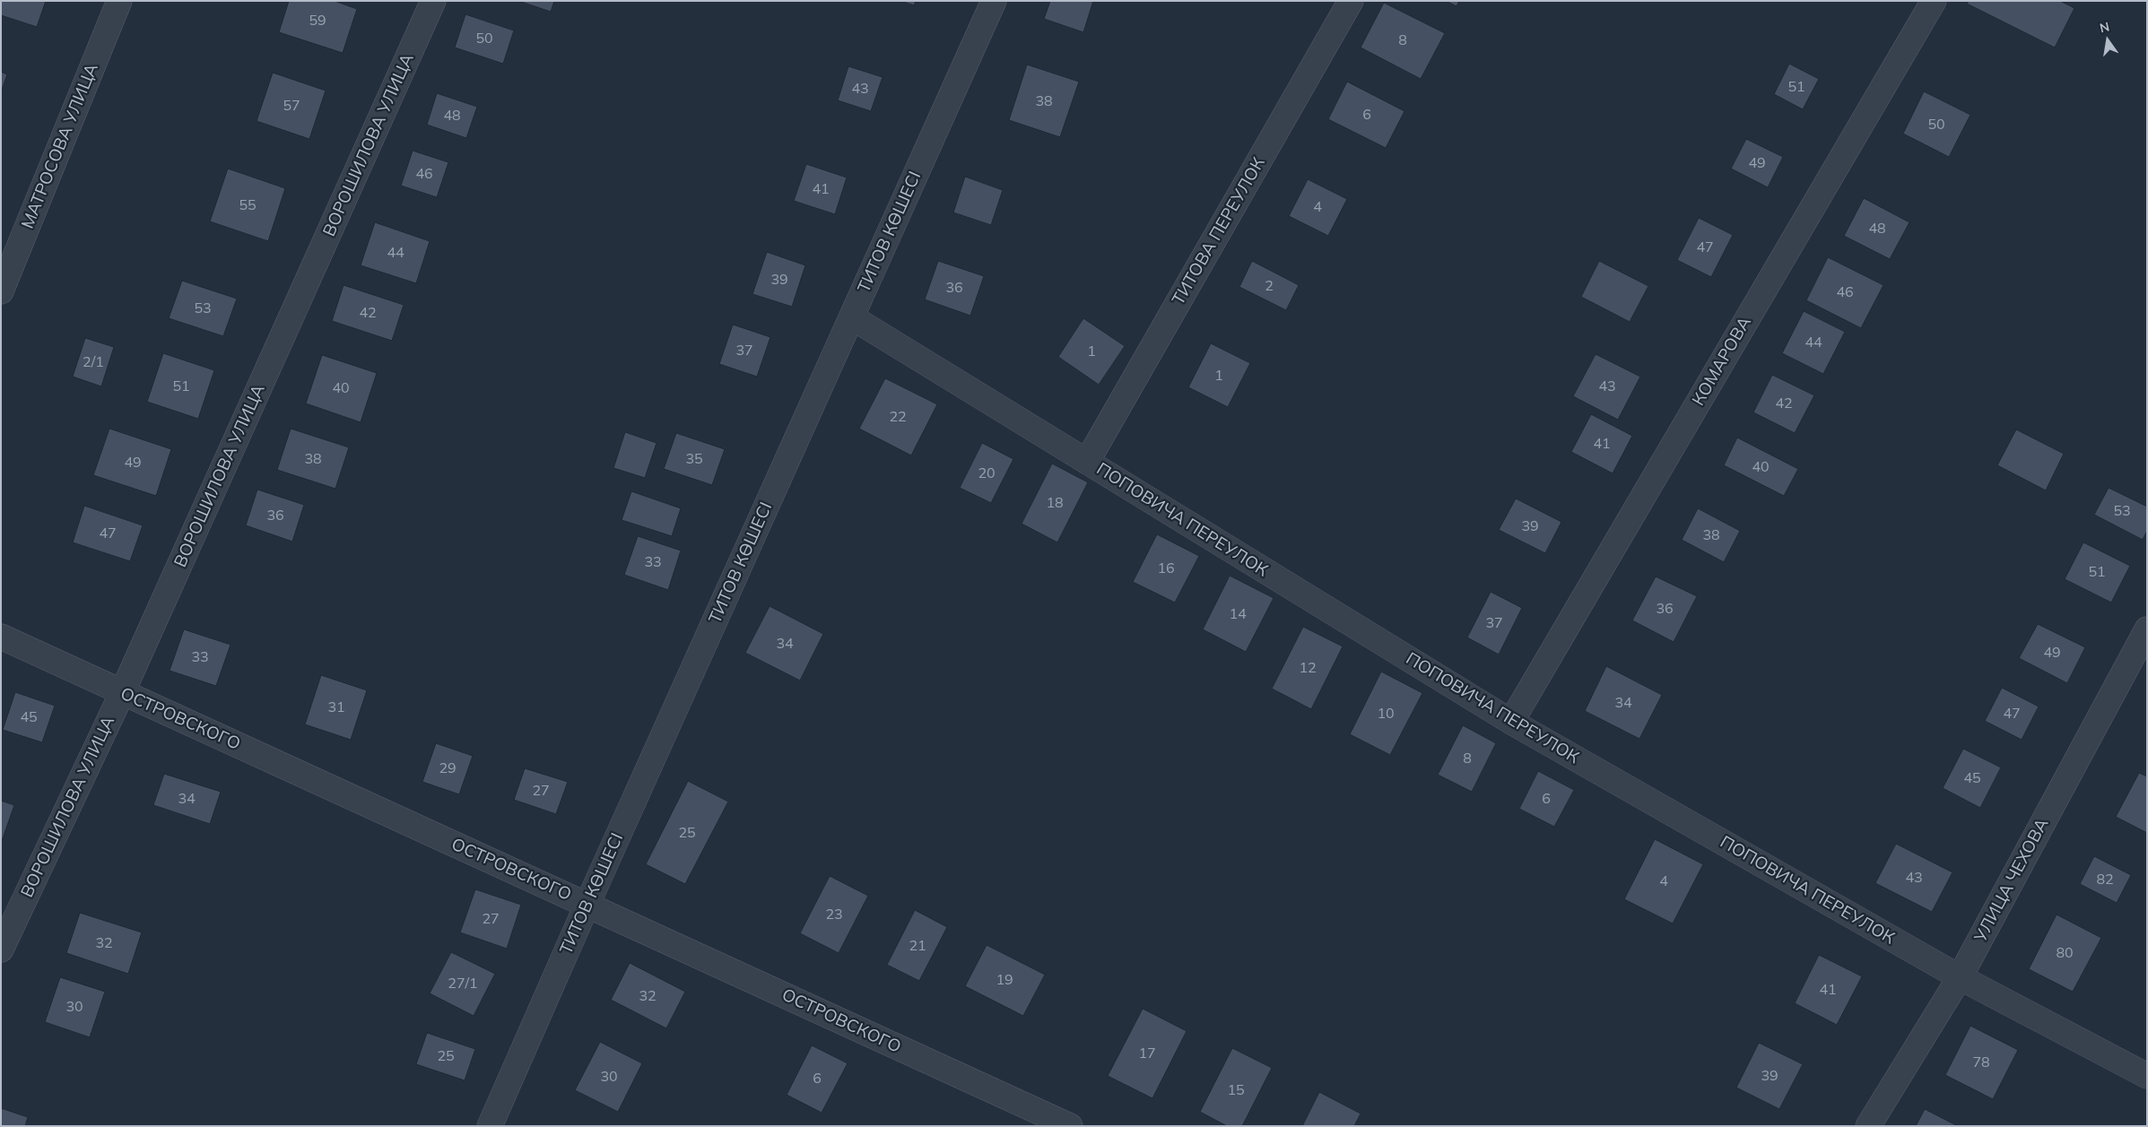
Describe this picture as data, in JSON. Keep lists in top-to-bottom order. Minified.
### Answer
{"streets":{"street":["ВОРОШИЛОВА УЛИЦА","МАТРОСОВА УЛИЦА","ТИТОВА ПЕРЕУЛОК","ТИТОВ КӨШЕСІ","КОМАРОВА","ПОПОВИЧА ПЕРЕУЛОК","ОСТРОВСКОГО","УЛИЦА ЧЕХОВА"]},"crossings":[["ВОРОШИЛОВА УЛИЦА","ОСТРОВСКОГО"],["ТИТОВА ПЕРЕУЛОК","ПОПОВИЧА ПЕРЕУЛОК"],["ТИТОВ КӨШЕСІ","ПОПОВИЧА ПЕРЕУЛОК"],["ТИТОВ КӨШЕСІ","ОСТРОВСКОГО"],["КОМАРОВА","ПОПОВИЧА ПЕРЕУЛОК"],["ПОПОВИЧА ПЕРЕУЛОК","УЛИЦА ЧЕХОВА"]],"house_numbers":["59","50","8","51","43","38","57","6","48","50","49","46","41","55","4","48","47","44","39","2","36","46","53","42","44","37","1","2/1","1","51","43","40","42","22","41","38","35","49","40","20","18","53","36","39","47","38","33","16","51","36","14","37","34","49","33","12","34","31","10","47","45","8","29","45","27","34","6","25","43","82","4","23","27","32","21","80","19","27/1","41","32","30","17","25","78","39","30","6","15"],"north":"top"}
